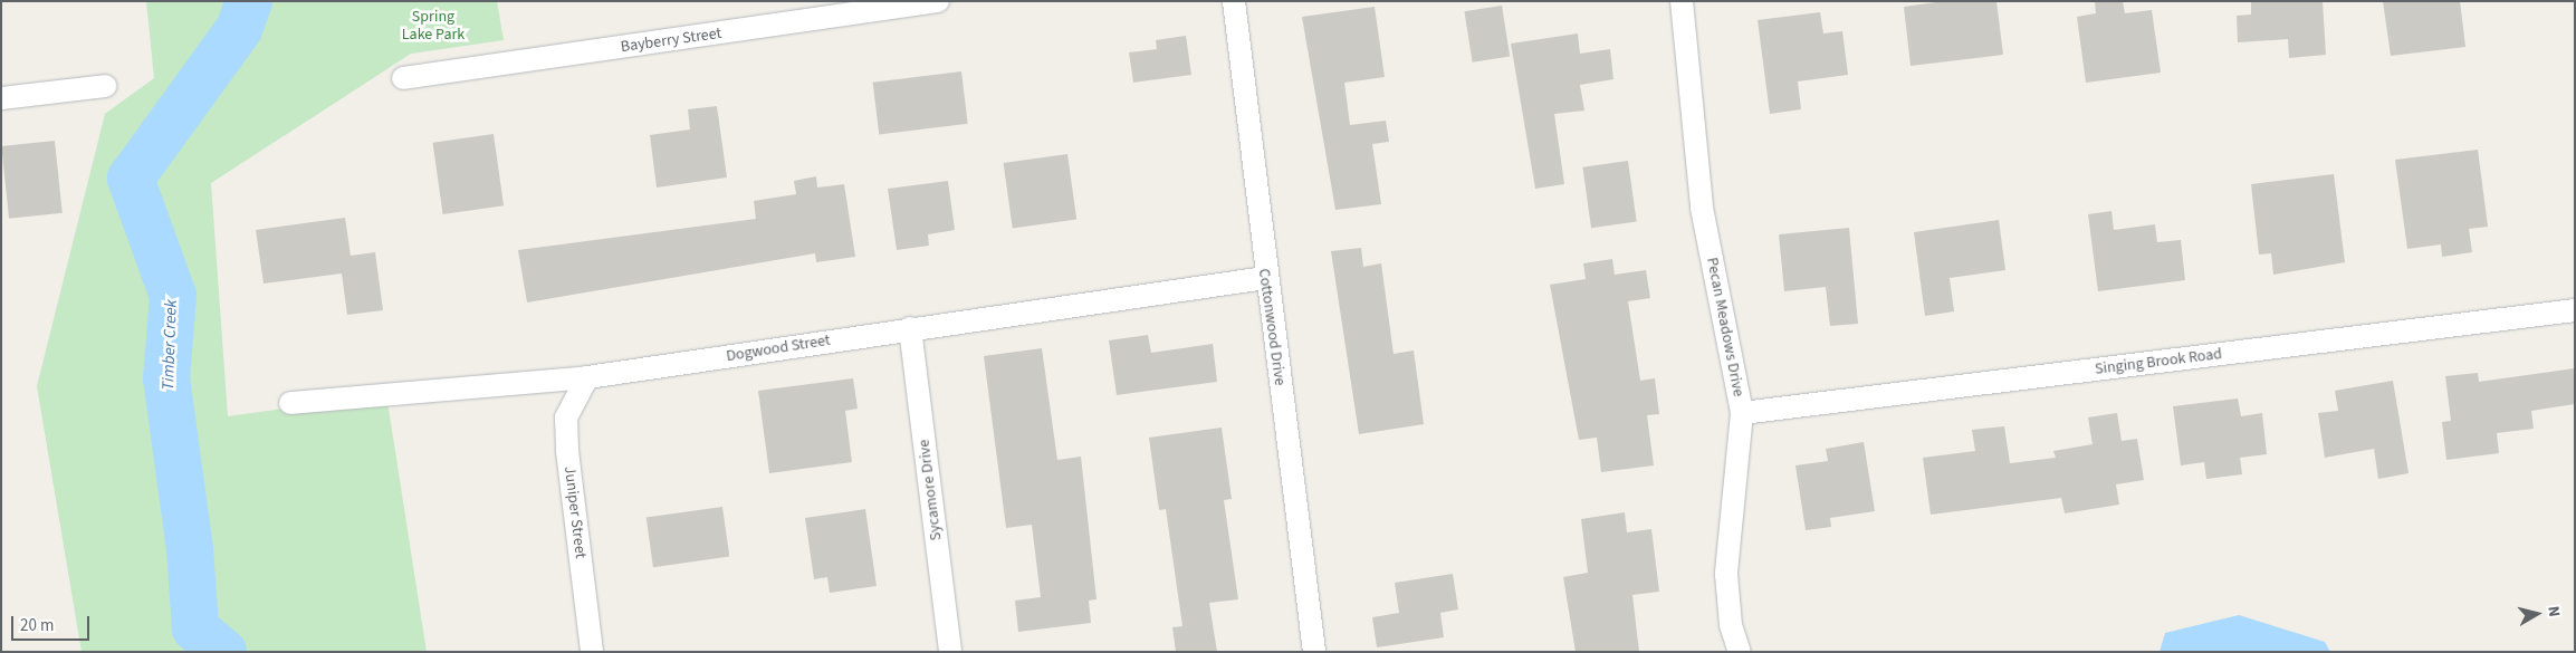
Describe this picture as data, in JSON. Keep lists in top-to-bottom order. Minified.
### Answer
{"streets":{"street":["Bayberry Street","Cottonwood Drive","Pecan Meadows Drive","Dogwood Street","Singing Brook Road","Sycamore Drive","Juniper Street"]},"crossings":[["Cottonwood Drive","Dogwood Street"],["Pecan Meadows Drive","Singing Brook Road"],["Dogwood Street","Sycamore Drive"],["Dogwood Street","Juniper Street"]],"water":["Timber Creek"],"parks":["Spring Lake Park"],"scale_bar":"20 m","north":"right"}
